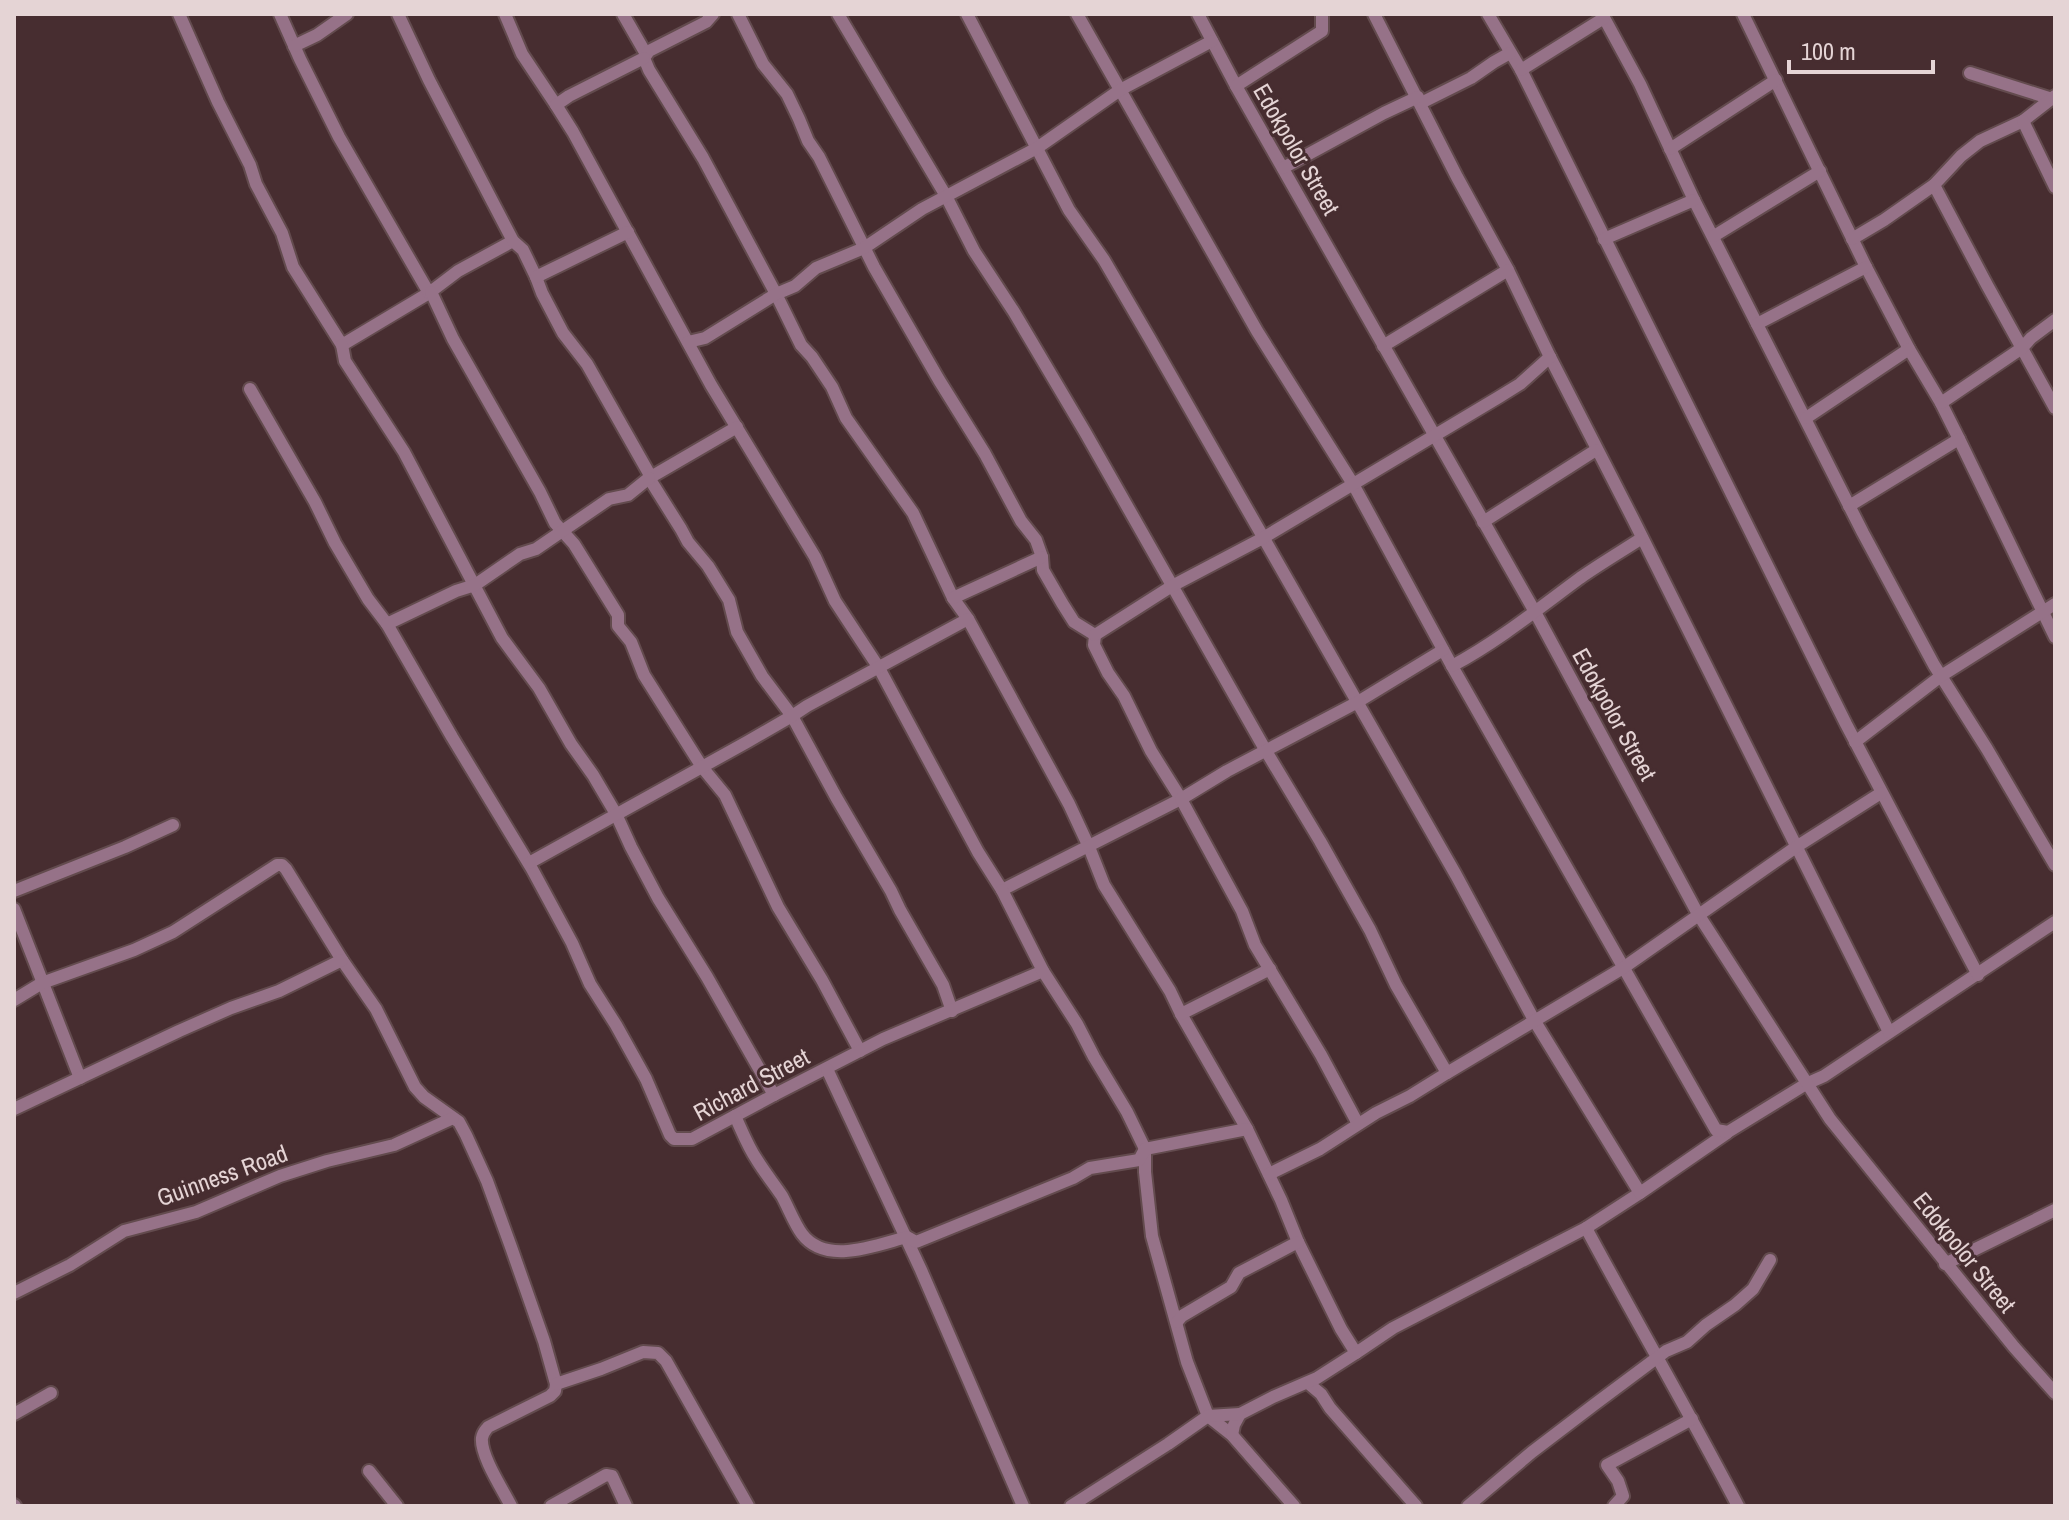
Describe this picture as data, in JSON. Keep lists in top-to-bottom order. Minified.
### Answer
{"streets":{"street":["Edokpolor Street","Richard Street","Guinness Road"]},"scale_bar":"100 m"}
